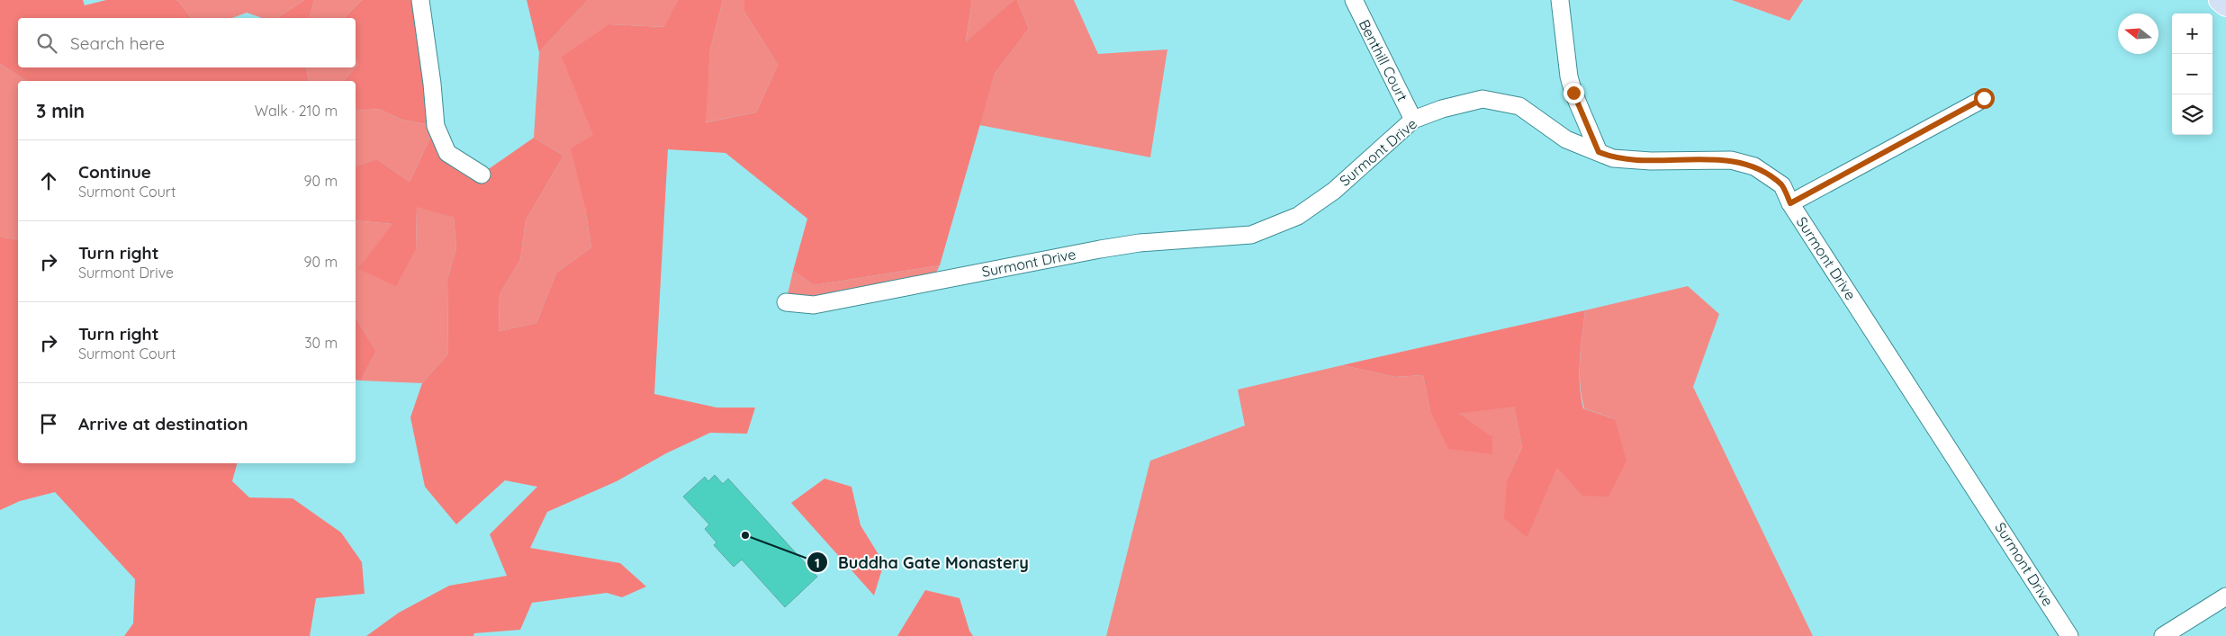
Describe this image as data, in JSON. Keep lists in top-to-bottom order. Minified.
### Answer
{"streets":{"street":["Benthill Court","Surmont Drive"]},"crossings":[["Benthill Court","Surmont Drive"]],"places":["Buddha Gate Monastery"],"north":"left","page":{"map_buttons":["+","−"],"search":"Search here","heading":["3 min","Walk · 210 m"],"list":[["Continue","Surmont Court","90 m"],["Turn right","Surmont Drive","90 m"],["Turn right","Surmont Court","30 m"],"Arrive at destination"]}}
